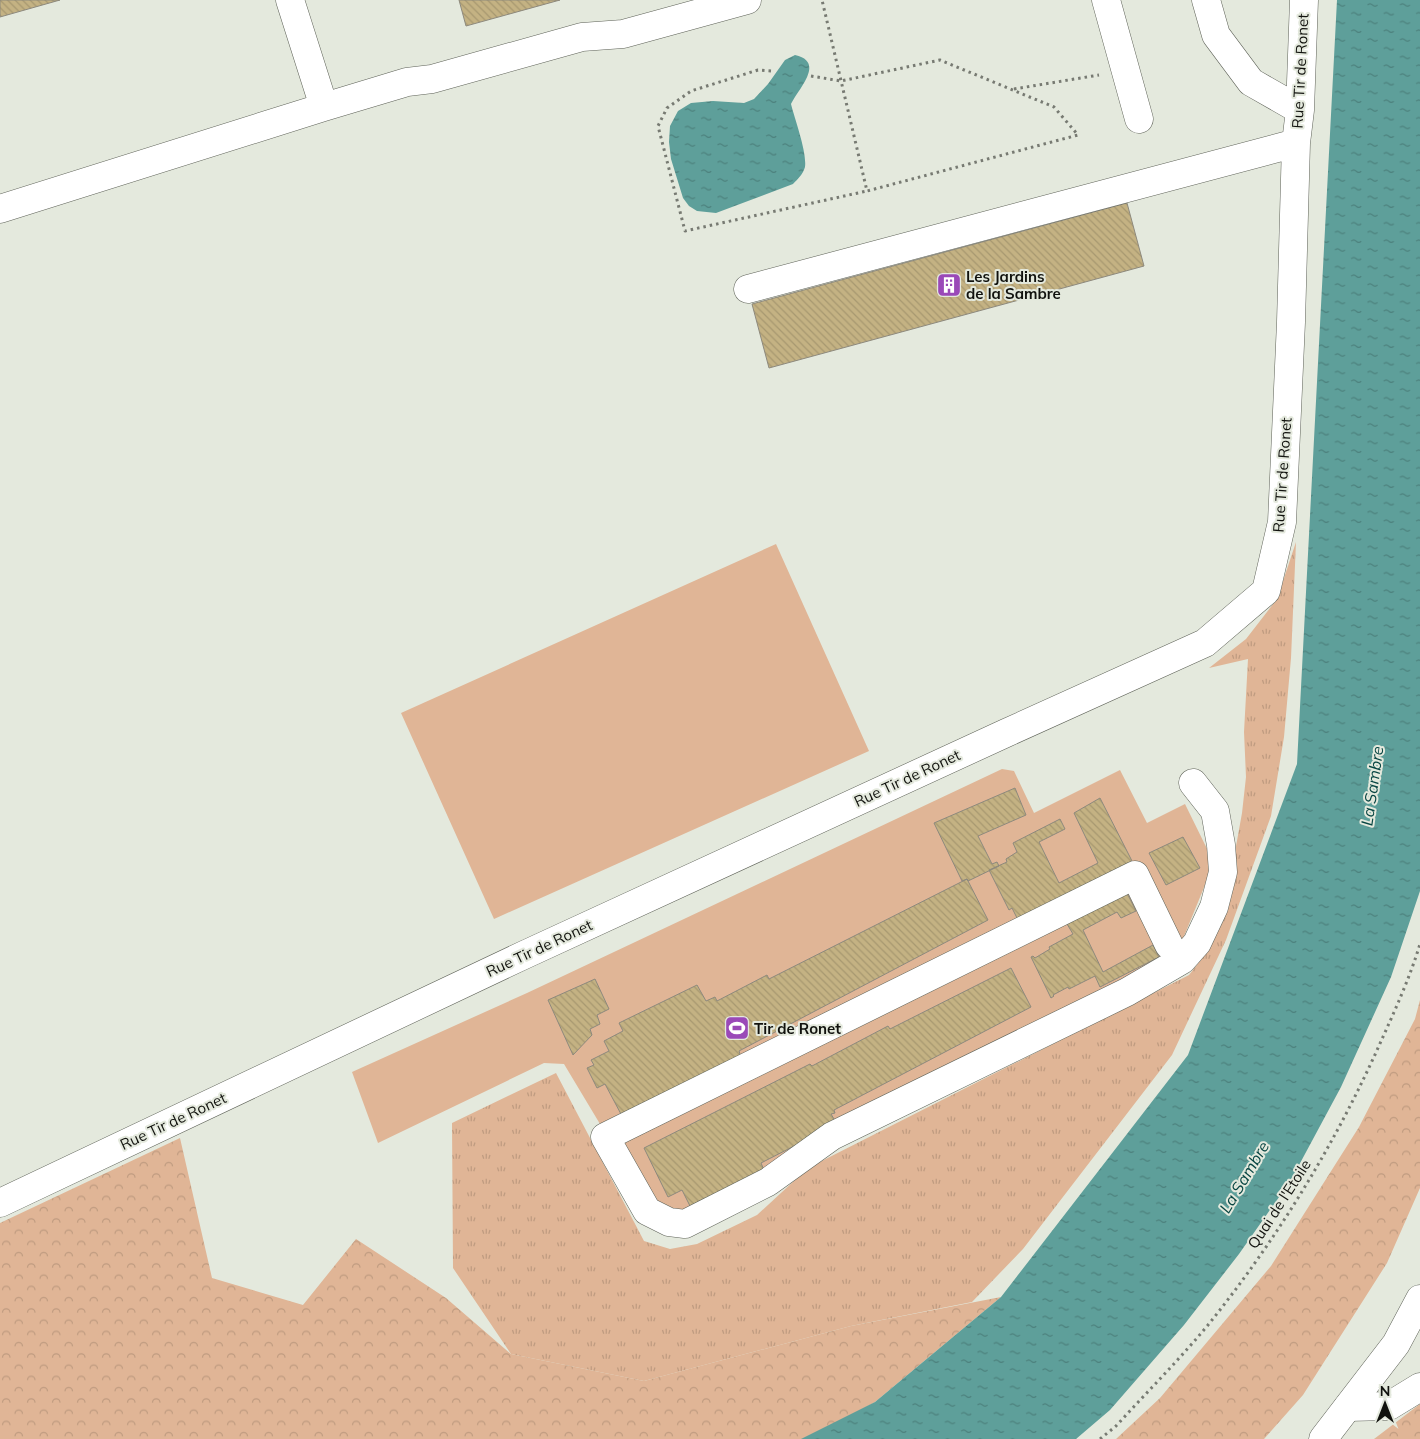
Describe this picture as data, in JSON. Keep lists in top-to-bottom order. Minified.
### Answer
{"streets":{"street":["Rue Tir de Ronet"],"path":["Quai de l'Etoile"]},"water":["La Sambre"],"places":{"building":["Les Jardins de la Sambre"],"sports":["Tir de Ronet"]},"north":"top"}
